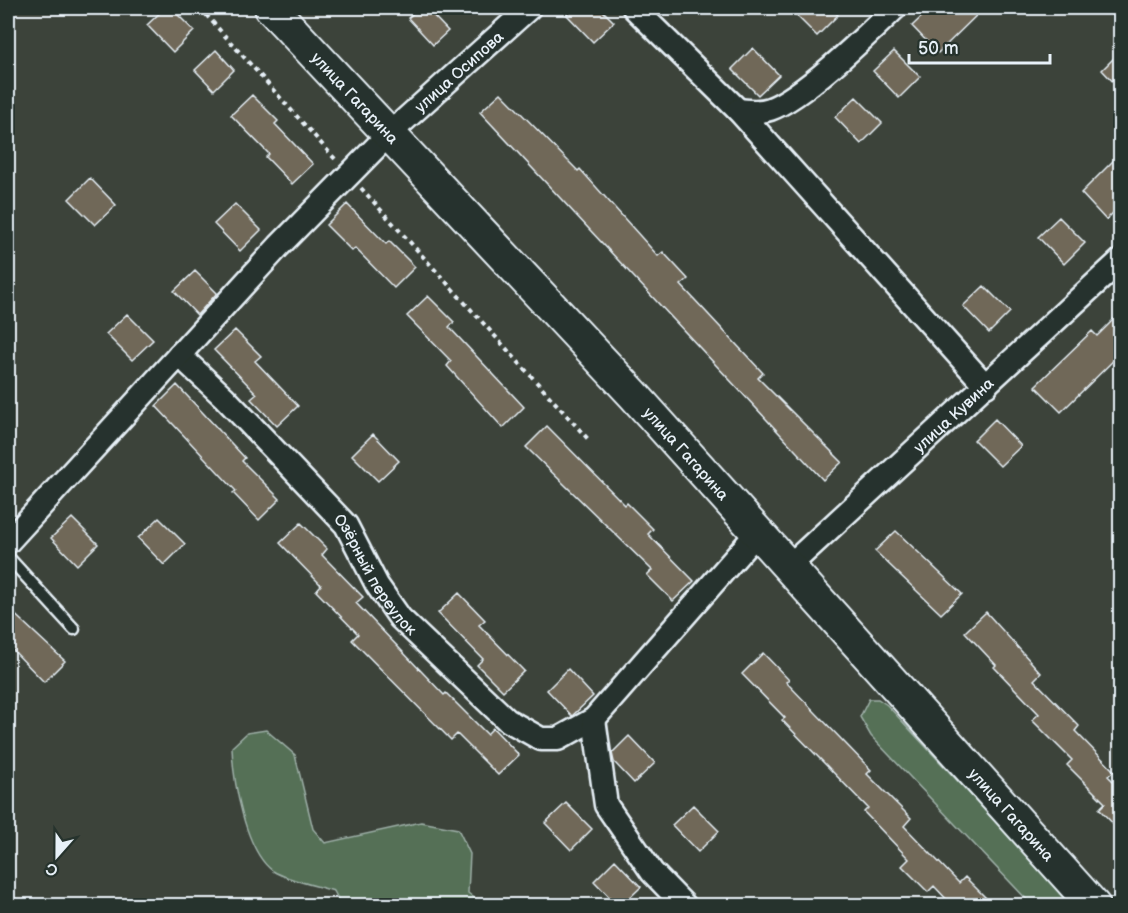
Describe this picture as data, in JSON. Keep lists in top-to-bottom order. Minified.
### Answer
{"streets":{"main road":["улица Гагарина"],"street":["улица Осипова","улица Кувина","Озёрный переулок"]},"crossings":[["улица Осипова","улица Гагарина"],["улица Осипова","Озёрный переулок"],["улица Гагарина","улица Кувина"],["улица Гагарина","Озёрный переулок"]],"scale_bar":"50 m","north":"bottom"}
